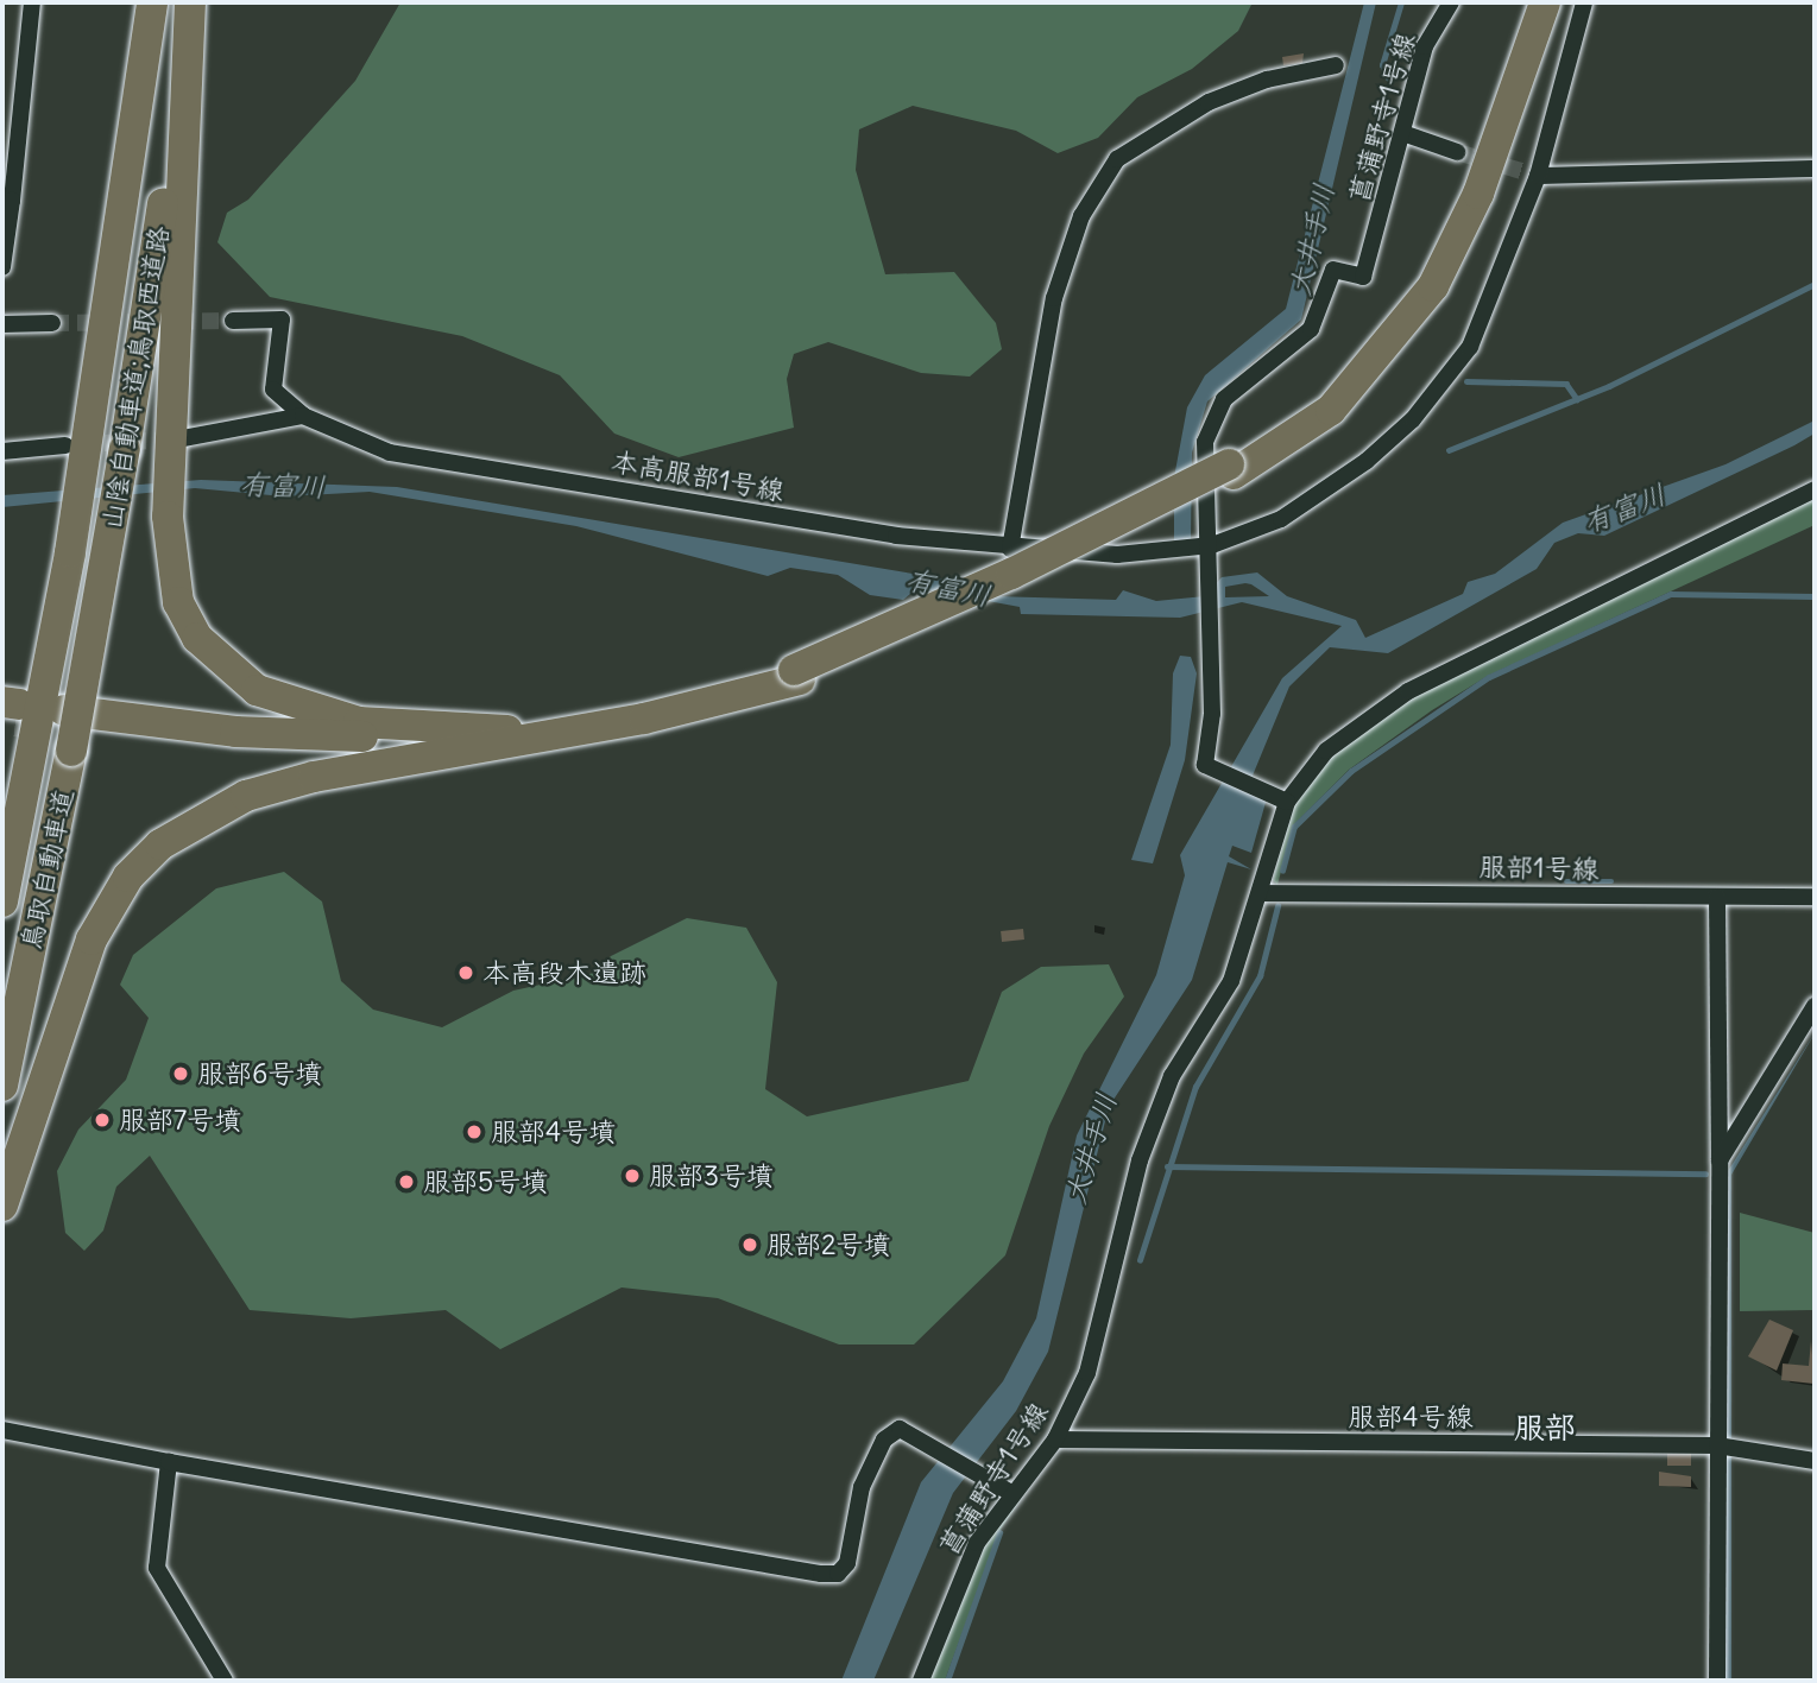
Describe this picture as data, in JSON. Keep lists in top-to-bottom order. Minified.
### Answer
{"streets":{"highway":["山陰自動車道;鳥取西道路","鳥取自動車道"],"street":["菖蒲野寺1号線","本高服部1号線","服部1号線","服部4号線"]},"crossings":[["菖蒲野寺1号線","本高服部1号線"],["菖蒲野寺1号線","服部1号線"],["菖蒲野寺1号線","服部4号線"],["山陰自動車道;鳥取西道路","鳥取自動車道"]],"districts":["服部"],"water":["大井手川","有富川"],"places":["本高段木遺跡","服部6号墳","服部7号墳","服部4号墳","服部3号墳","服部5号墳","服部2号墳"]}
